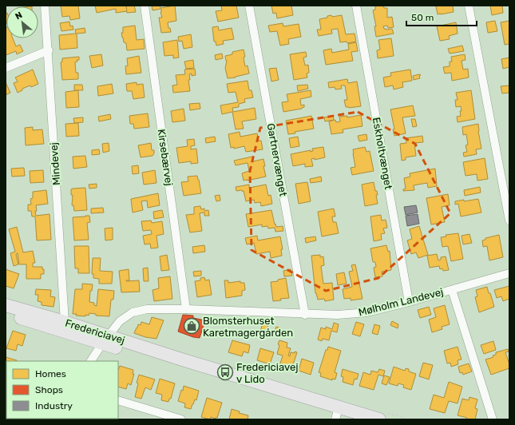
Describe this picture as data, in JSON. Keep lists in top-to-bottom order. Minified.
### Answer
{"streets":{"main road":["Fredericiavej"],"street":["Eskholtvænget","Kirsebærvej","Gartnervænget","Mindevej","Mølholm Landevej"]},"crossings":[["Eskholtvænget","Mølholm Landevej"],["Kirsebærvej","Mølholm Landevej"],["Gartnervænget","Mølholm Landevej"],["Mindevej","Fredericiavej"],["Mølholm Landevej","Fredericiavej"]],"places":{"shop":["Blomsterhuset Karetmagergården"],"bus stop":["Fredericiavej v Lido"]},"legend":["Homes","Shops","Industry"],"scale_bar":"50 m","north":"top left"}
